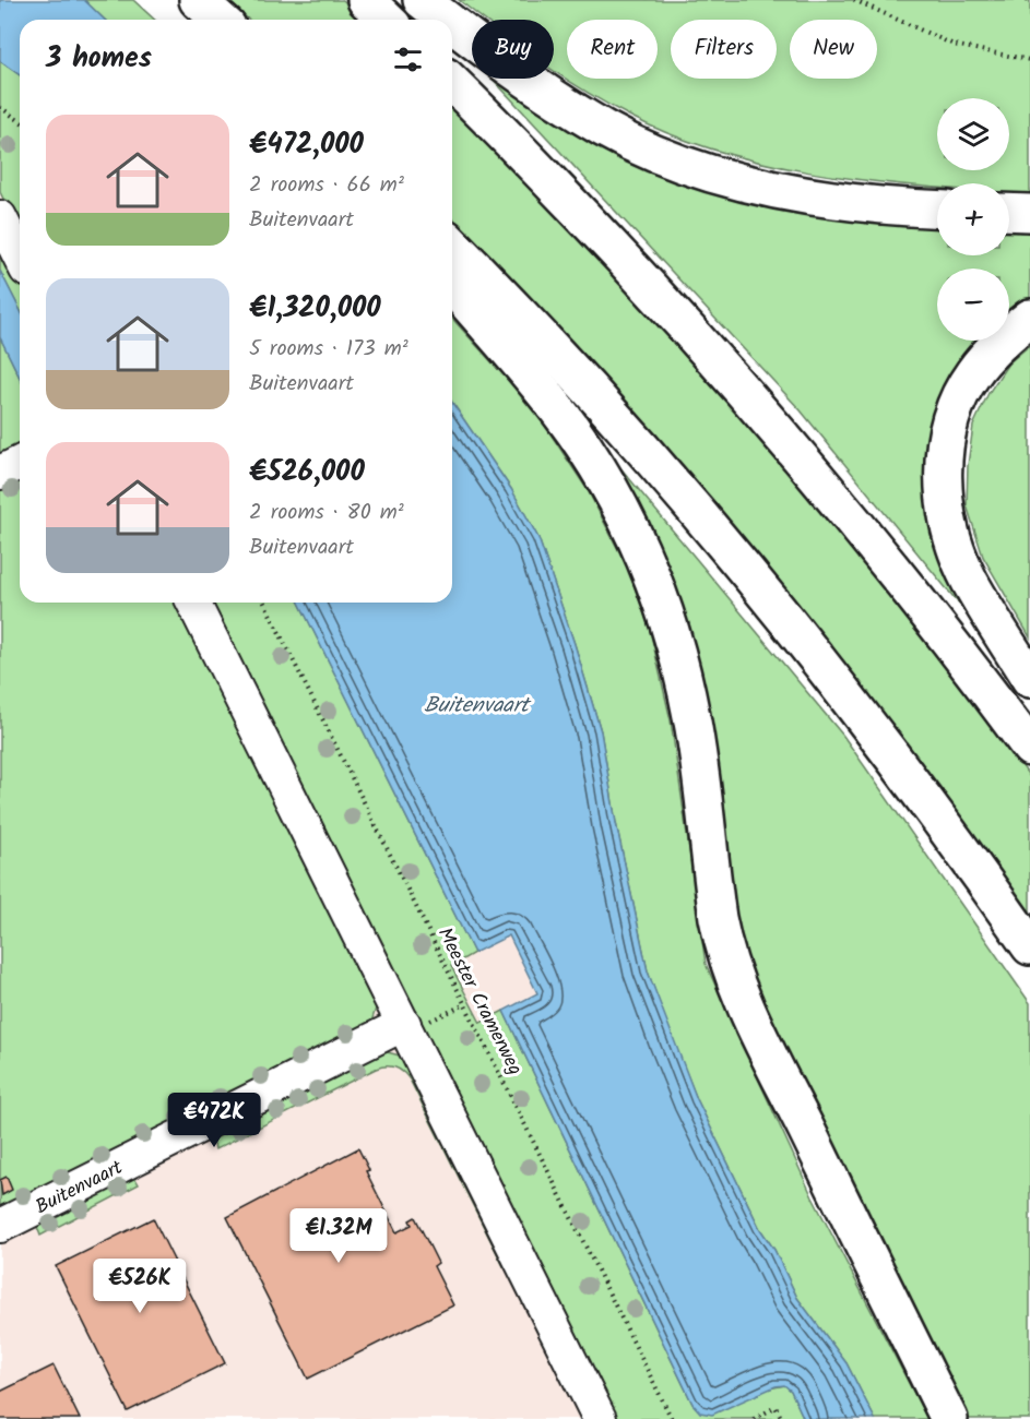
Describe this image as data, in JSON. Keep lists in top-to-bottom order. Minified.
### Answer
{"streets":{"street":["Buitenvaart"],"path":["Meester Cramerweg"]},"water":["Buitenvaart"],"page":{"chip":["Buy","Rent","Filters","New"],"heading":"3 homes","map_buttons":["+","−"],"list":[{"name":"€472,000","note":"2 rooms · 66 m² · Buitenvaart"},{"name":"€1,320,000","note":"5 rooms · 173 m² · Buitenvaart"},{"name":"€526,000","note":"2 rooms · 80 m² · Buitenvaart"}],"price":["€472K","€1.32M","€526K"]}}
